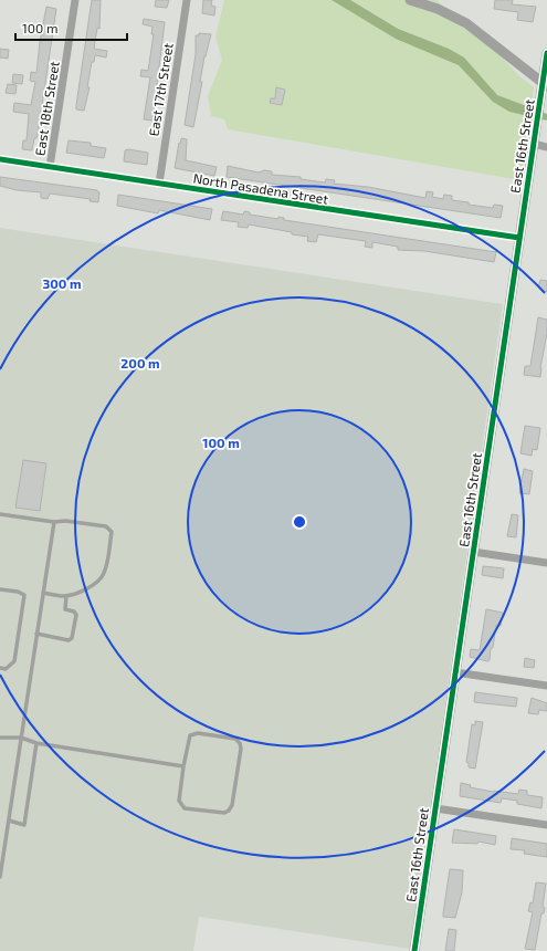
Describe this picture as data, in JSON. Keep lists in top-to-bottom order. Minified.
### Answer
{"streets":{"street":["East 17th Street","East 18th Street","East 16th Street","North Pasadena Street"]},"crossings":[["East 17th Street","North Pasadena Street"],["East 18th Street","North Pasadena Street"],["East 16th Street","North Pasadena Street"]],"scale_bar":"100 m","rings":["300 m","200 m","100 m"]}
